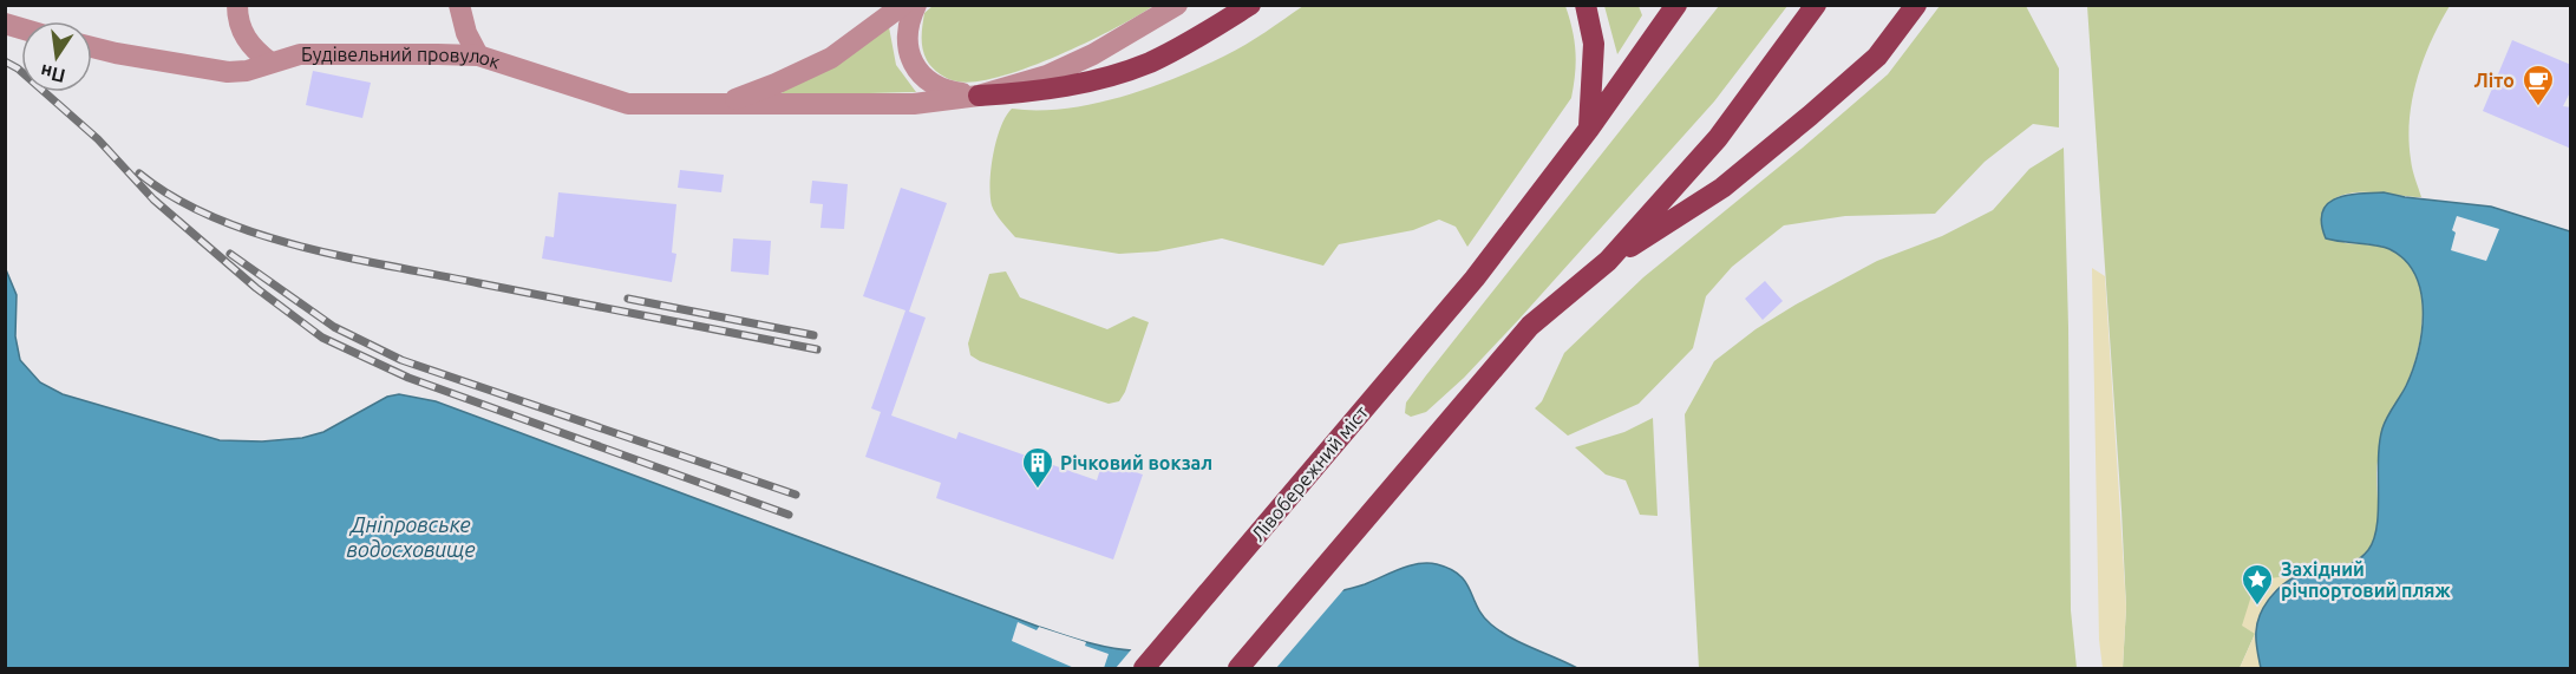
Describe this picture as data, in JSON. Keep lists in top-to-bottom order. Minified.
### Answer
{"streets":{"main road":["Лівобережний міст"],"street":["Будівельний провулок"]},"water":["Дніпровське водосховище"],"places":{"cafe":["Літо"],"building":["Річковий вокзал"],"place":["Західний річпортовий пляж"]},"north":"bottom"}
